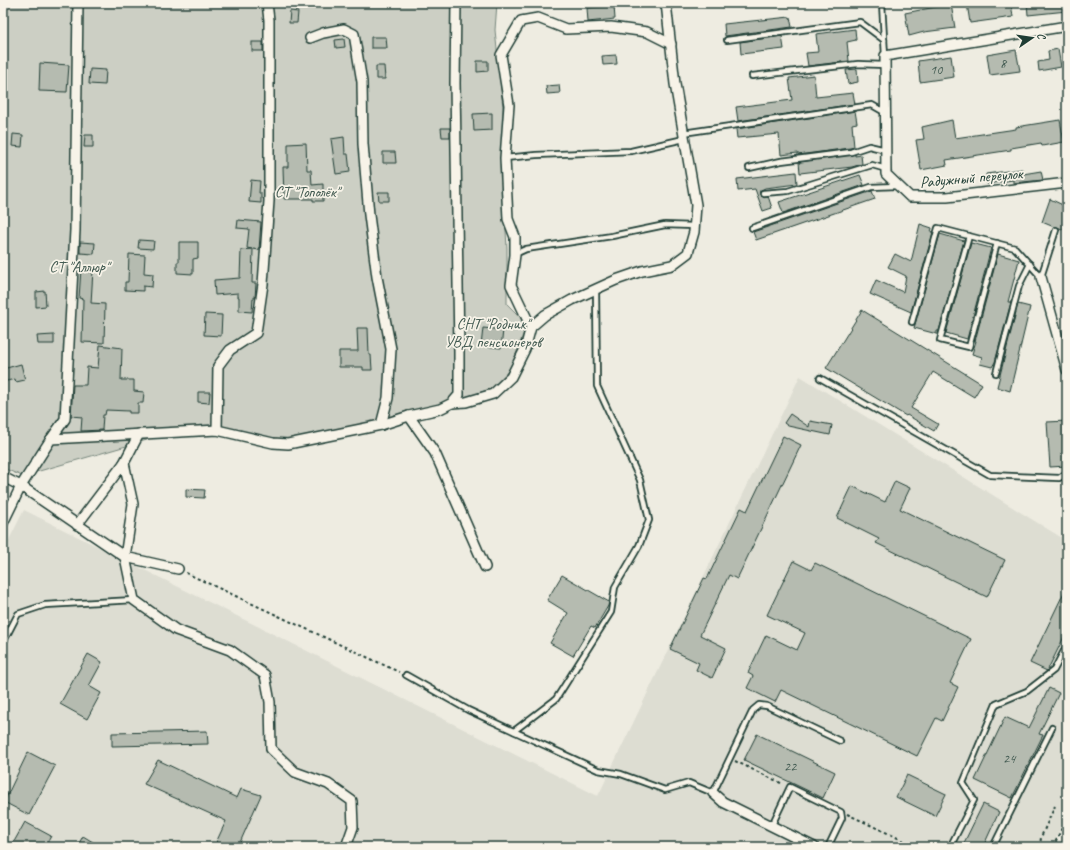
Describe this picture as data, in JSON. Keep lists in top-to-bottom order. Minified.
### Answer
{"streets":{"street":["Радужный переулок"]},"parks":["СТ \"Тополёк\"","СТ \"Аллюр\"","СНТ \"Родник\" УВД пенсионеров"],"house_numbers":["8","10","24","22"],"north":"right"}
